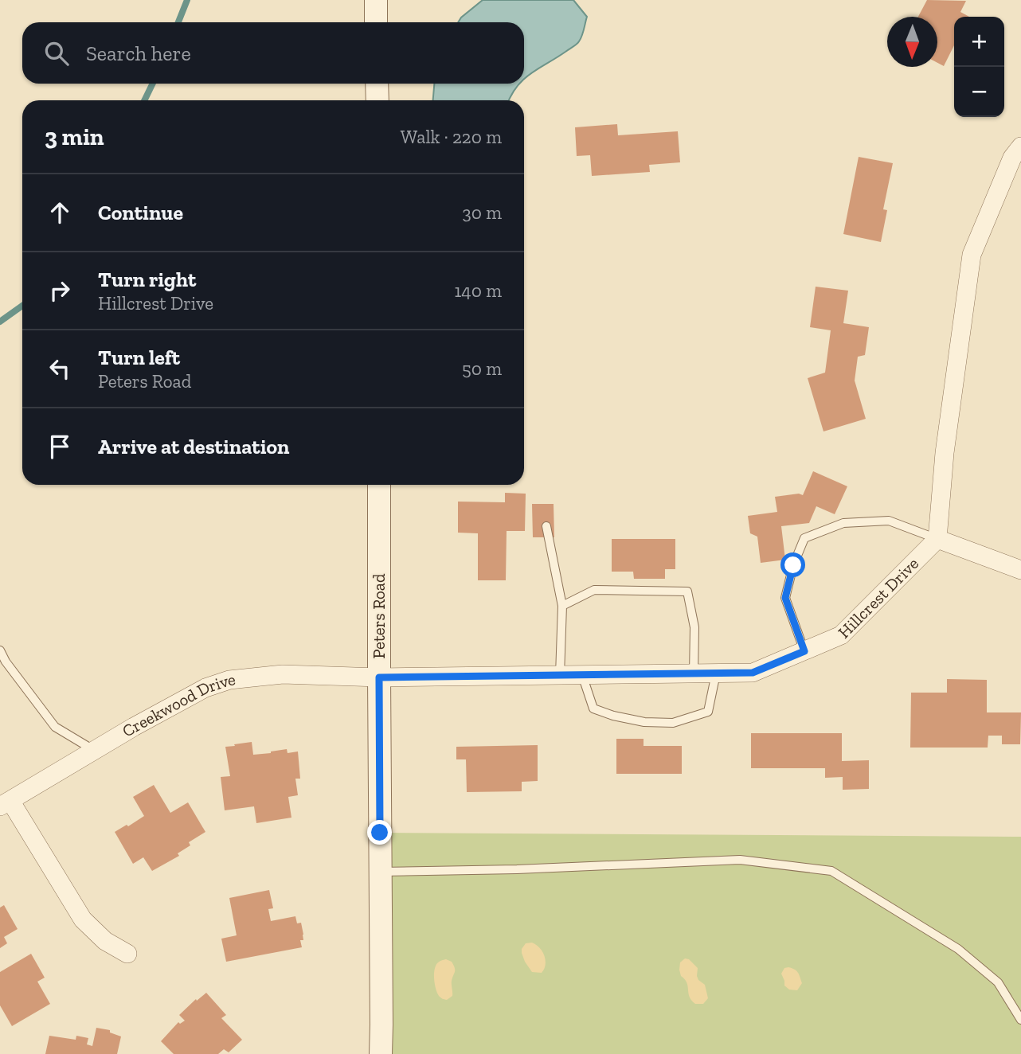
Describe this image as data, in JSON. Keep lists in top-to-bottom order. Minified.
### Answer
{"streets":{"street":["Hillcrest Drive","Peters Road","Creekwood Drive"]},"crossings":[["Hillcrest Drive","Peters Road"],["Hillcrest Drive","Creekwood Drive"],["Peters Road","Creekwood Drive"]],"north":"bottom","page":{"map_buttons":["+","−"],"search":"Search here","heading":["3 min","Walk · 220 m"],"list":[["Continue","30 m"],["Turn right","Hillcrest Drive","140 m"],["Turn left","Peters Road","50 m"],"Arrive at destination"]}}
